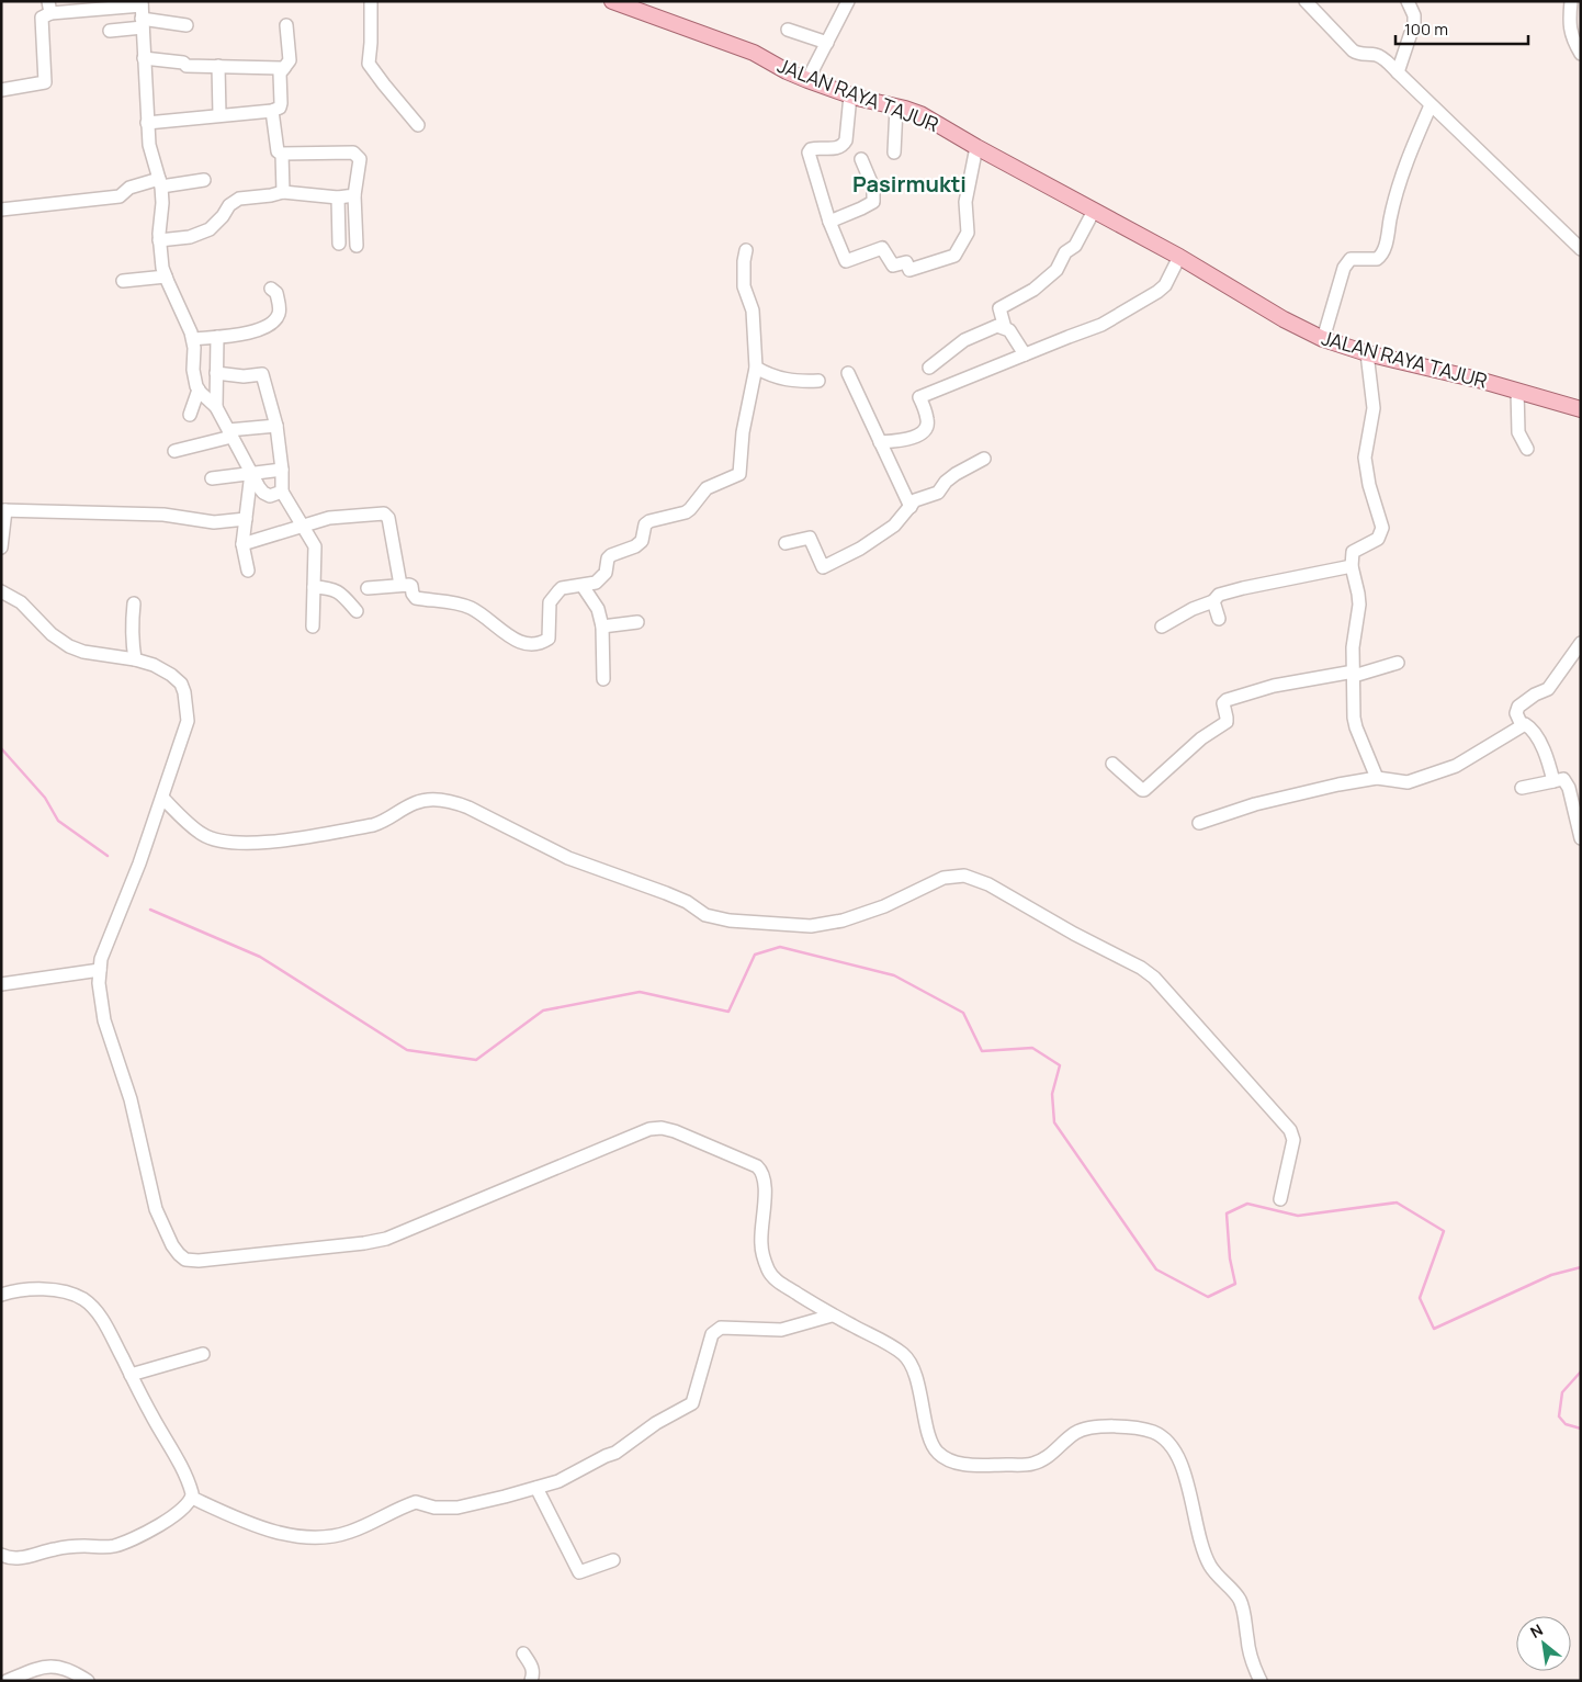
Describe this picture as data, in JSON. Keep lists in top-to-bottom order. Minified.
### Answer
{"streets":{"main road":["JALAN RAYA TAJUR"]},"districts":["Pasirmukti"],"scale_bar":"100 m","north":"top left"}
